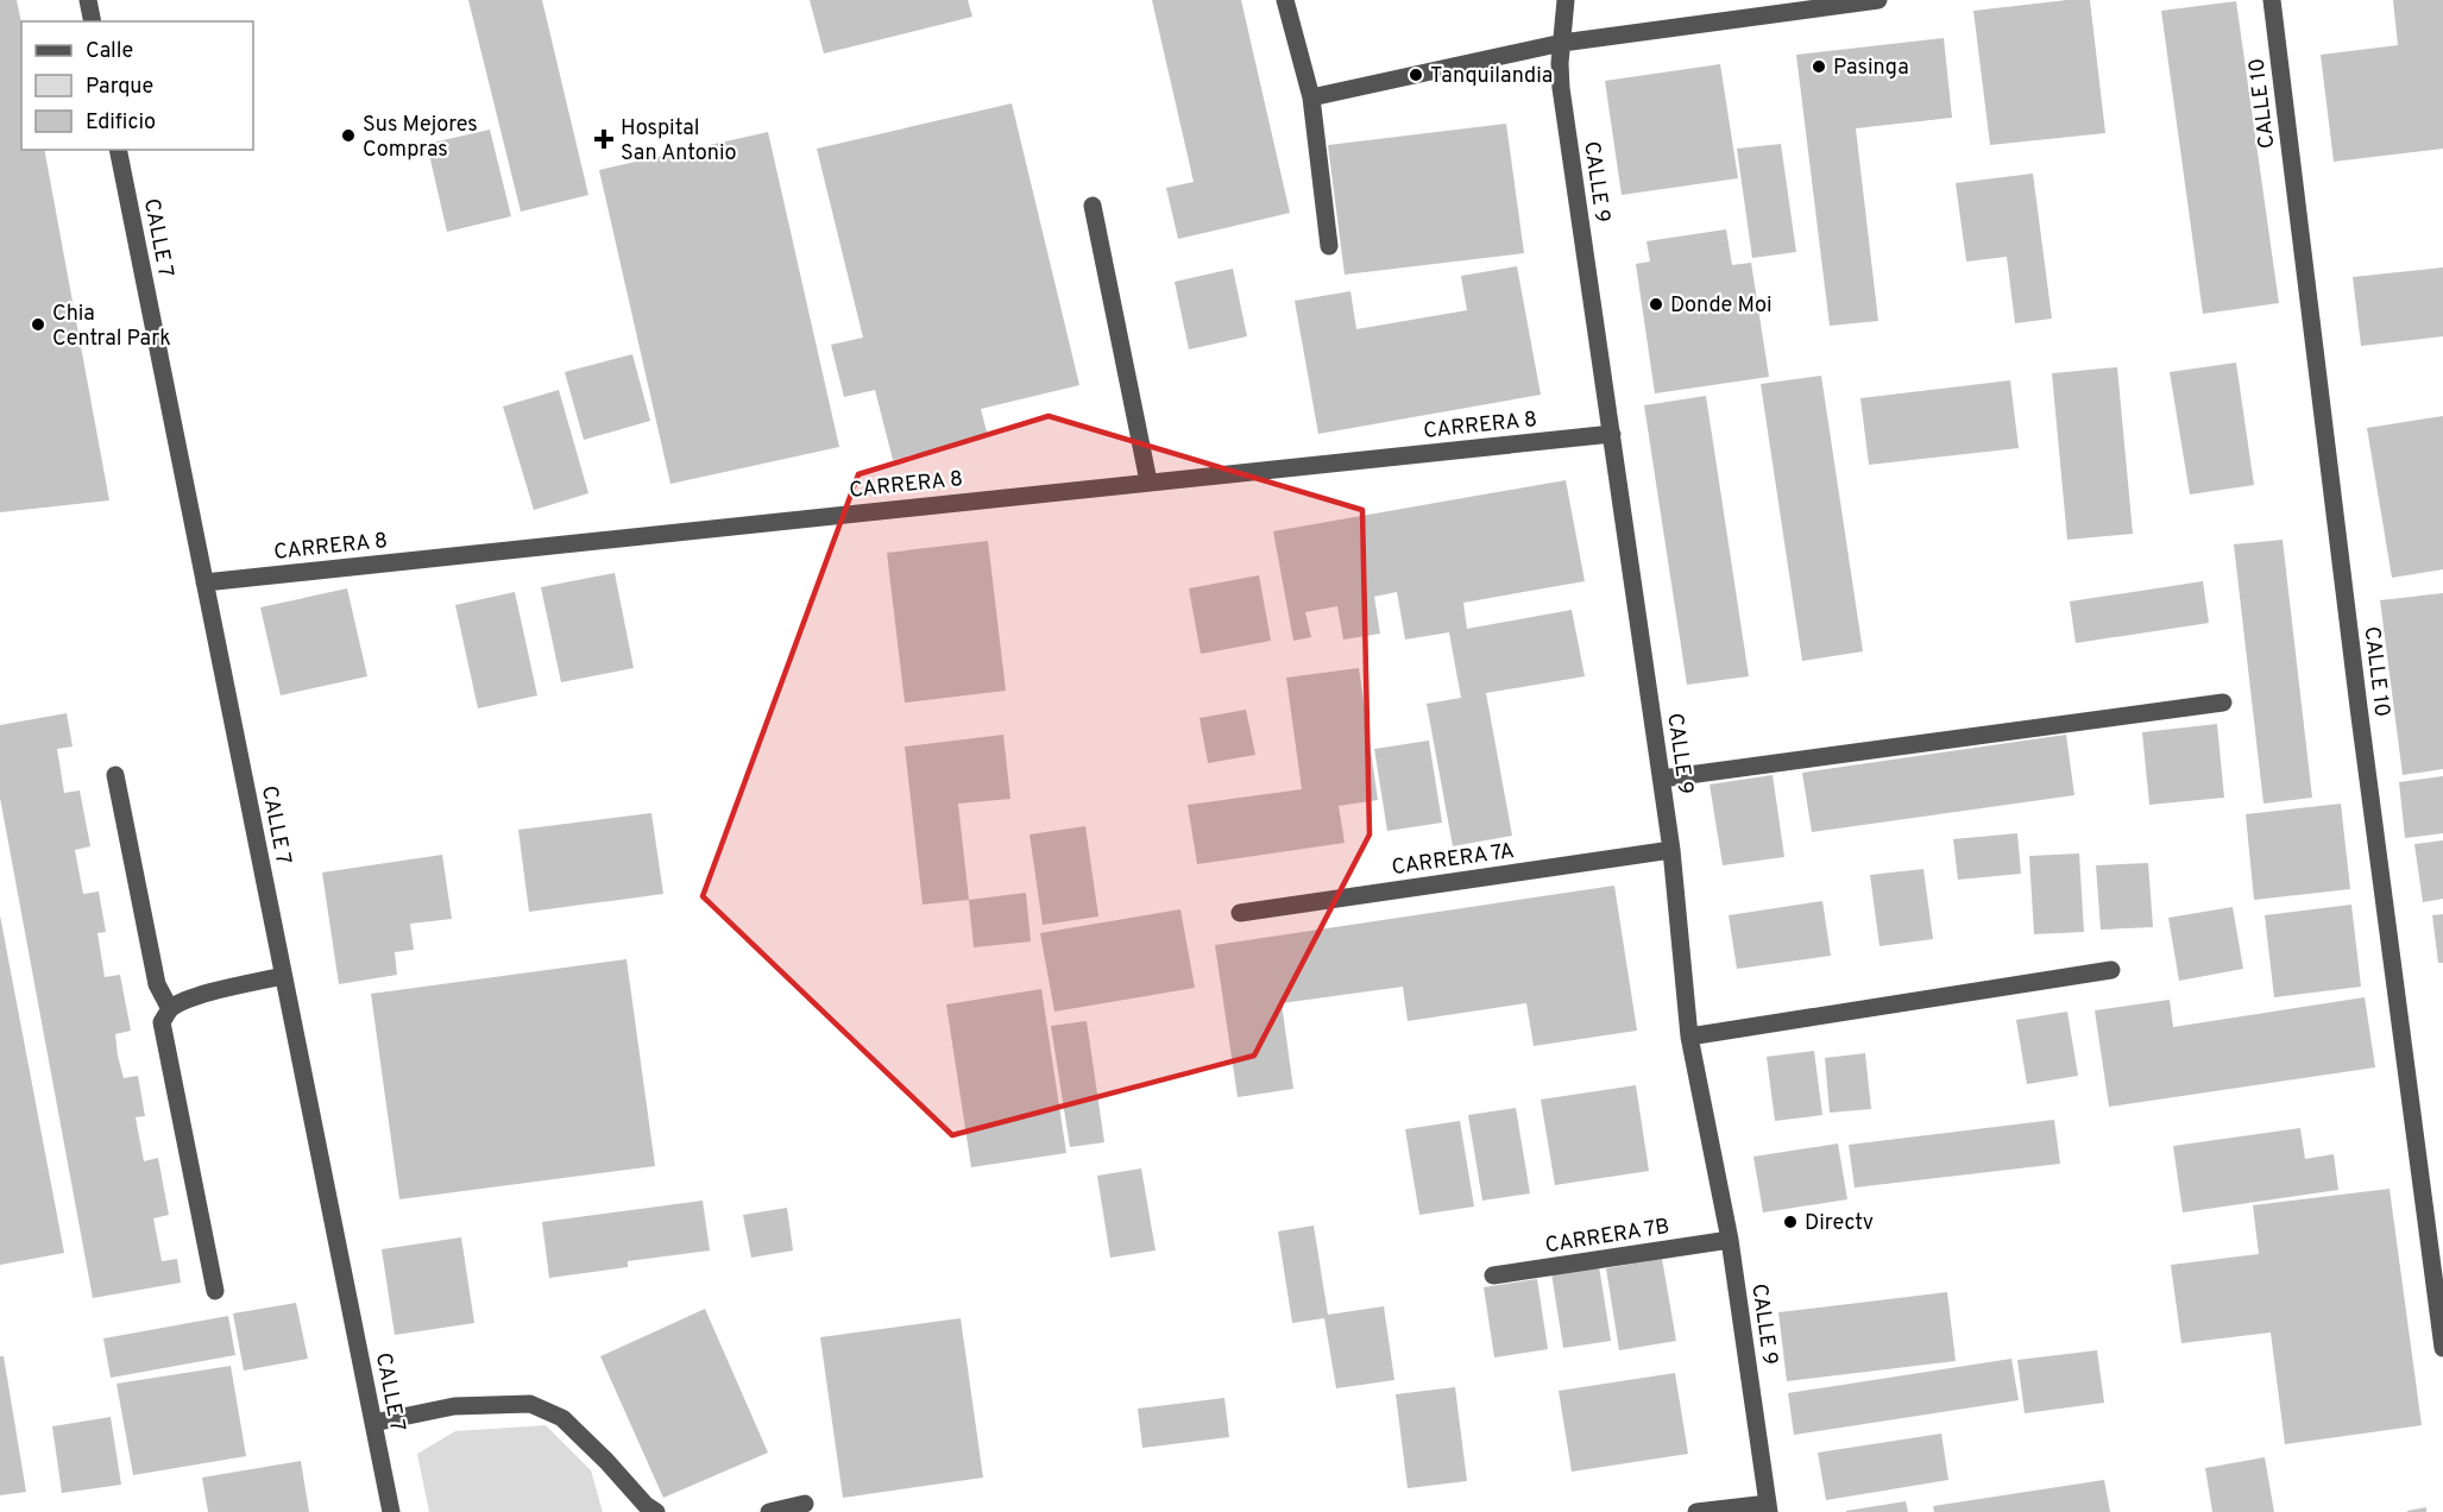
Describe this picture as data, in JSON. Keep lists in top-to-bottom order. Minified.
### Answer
{"streets":{"street":["CALLE 10","CALLE 9","CALLE 7","CARRERA 8","CARRERA 7A","CARRERA 7B"]},"crossings":[["CALLE 9","CARRERA 8"],["CALLE 9","CARRERA 7A"],["CALLE 9","CARRERA 7B"],["CALLE 7","CARRERA 8"]],"places":{"other":["Pasinga","Tanquilandia","Sus Mejores Compras","Donde Moi","Chia Central Park","Directv"],"health":["Hospital San Antonio"]},"legend":["Calle","Parque","Edificio"]}
